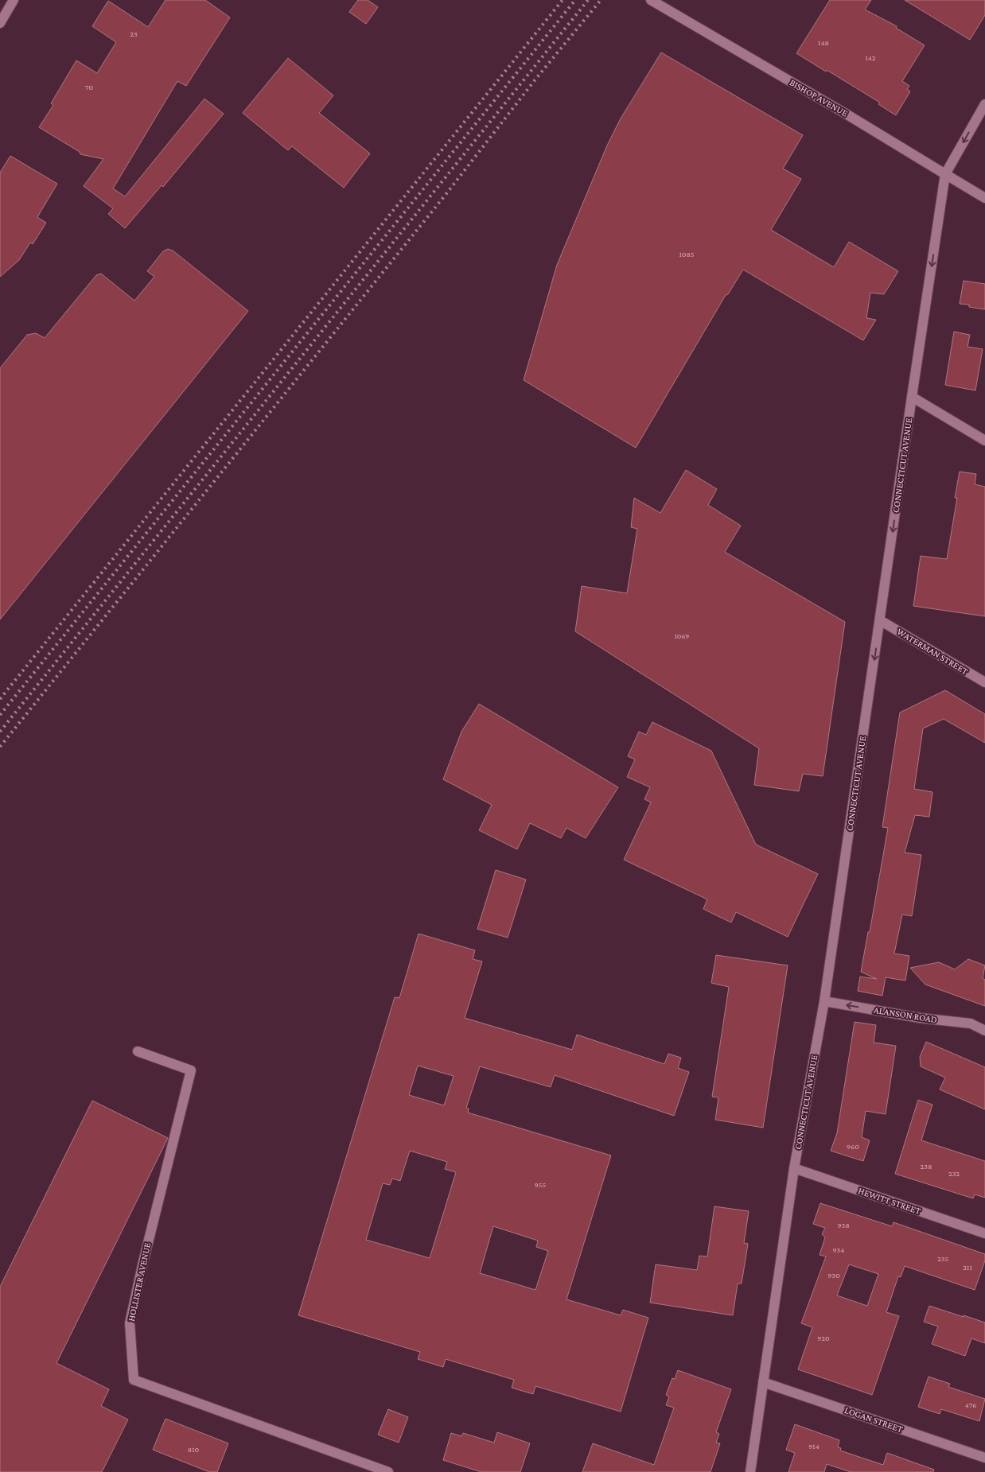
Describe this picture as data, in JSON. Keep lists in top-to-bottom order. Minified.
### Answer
{"streets":{"street":["BISHOP AVENUE","CONNECTICUT AVENUE","WATERMAN STREET","ALANSON ROAD","HEWITT STREET","HOLLISTER AVENUE","LOGAN STREET"]},"crossings":[["BISHOP AVENUE","CONNECTICUT AVENUE"],["CONNECTICUT AVENUE","WATERMAN STREET"],["CONNECTICUT AVENUE","ALANSON ROAD"],["CONNECTICUT AVENUE","HEWITT STREET"],["CONNECTICUT AVENUE","LOGAN STREET"]],"one_way":["CONNECTICUT AVENUE","ALANSON ROAD"],"house_numbers":["23","148","142","70","1085","1069","960","238","232","955","938","934","235","211","930","920","476","914","810"]}
